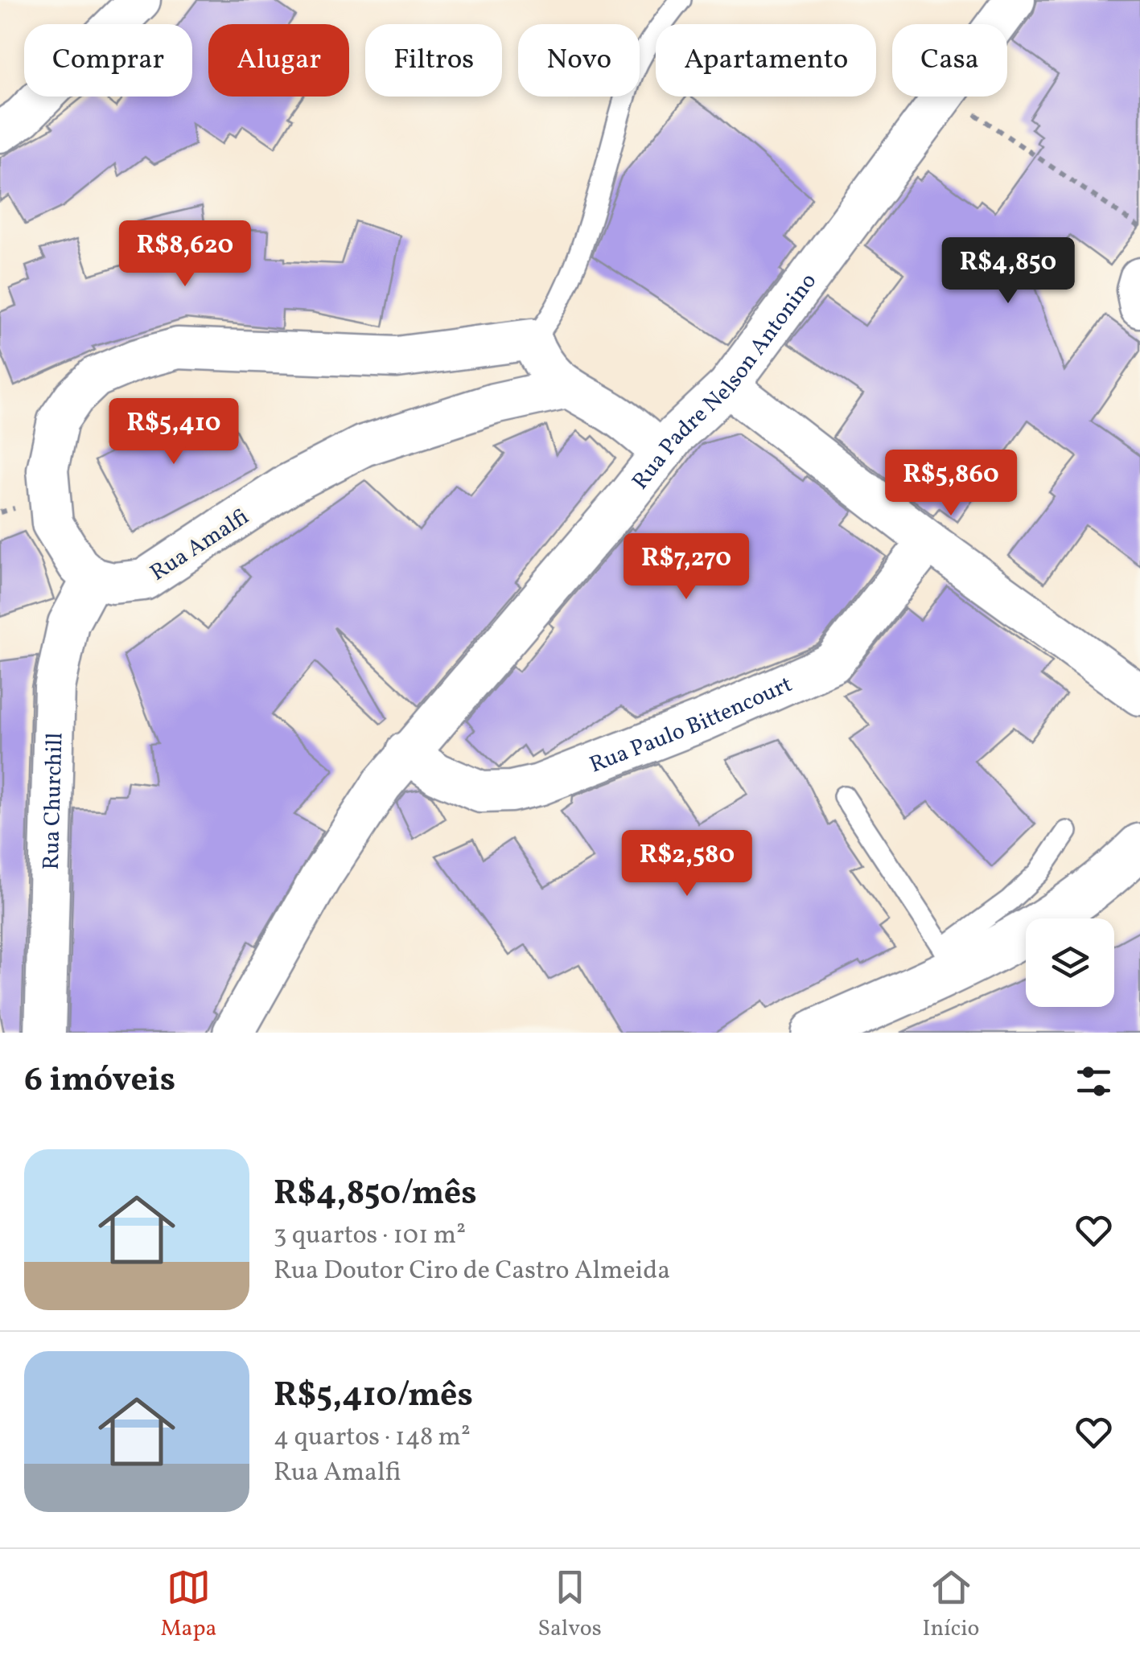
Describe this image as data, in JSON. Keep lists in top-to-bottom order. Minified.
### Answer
{"streets":{"street":["Rua Padre Nelson Antonino","Rua Amalfi","Rua Paulo Bittencourt","Rua Churchill"]},"crossings":[["Rua Padre Nelson Antonino","Rua Paulo Bittencourt"],["Rua Amalfi","Rua Churchill"]],"page":{"chip":["Comprar","Alugar","Filtros","Novo","Apartamento","Casa"],"price":["R$8,620","R$4,850","R$5,410","R$5,860","R$7,270","R$2,580"],"heading":"6 imóveis","list":[{"name":"R$4,850/mês","note":"3 quartos · 101 m² · Rua Doutor Ciro de Castro Almeida"},{"name":"R$5,410/mês","note":"4 quartos · 148 m² · Rua Amalfi"}],"tabs":["Mapa","Salvos","Início"]}}
